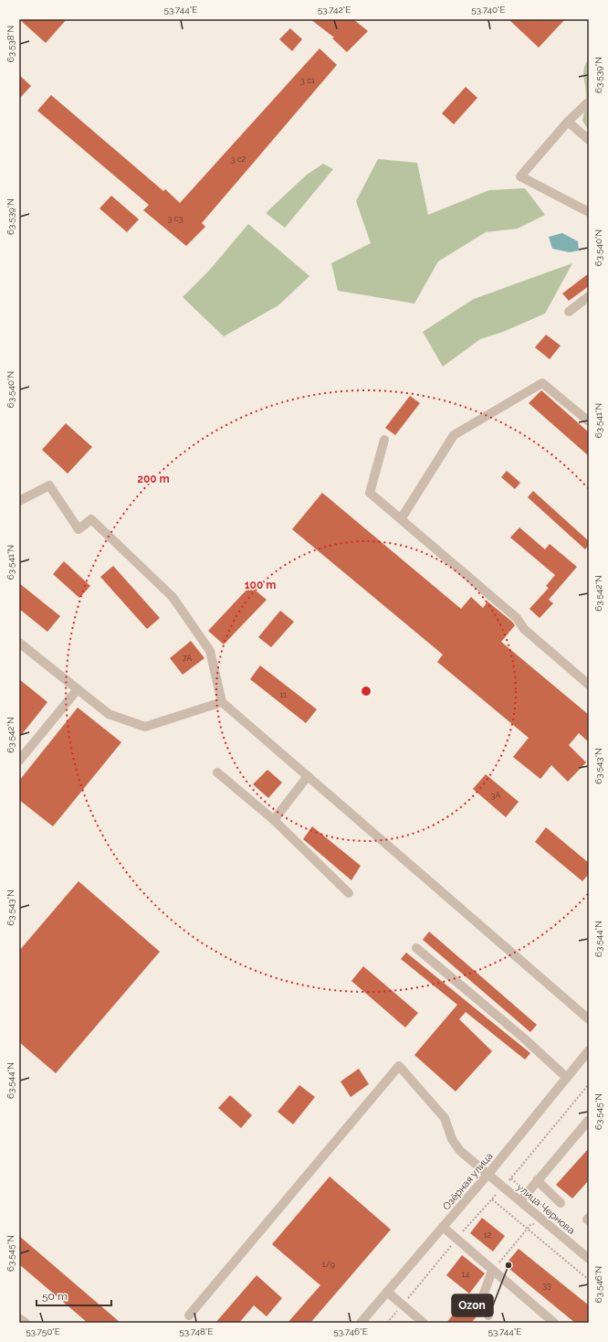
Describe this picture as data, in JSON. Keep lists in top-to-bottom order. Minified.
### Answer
{"streets":{"street":["Озёрная улица","улица Чернова"]},"crossings":[["Озёрная улица","улица Чернова"]],"places":["Ozon"],"house_numbers":["3 с1","3 с2","3 с3","7А","11","3А","12","1/9","14","33"],"scale_bar":"50 m","coordinates":["53.744°E","53.742°E","53.740°E","63.538°N","63.539°N","63.540°N","63.541°N","63.542°N","63.543°N","63.544°N","63.545°N","63.546°N","53.750°E","53.748°E","53.746°E"],"rings":["200 m","100 m"]}
